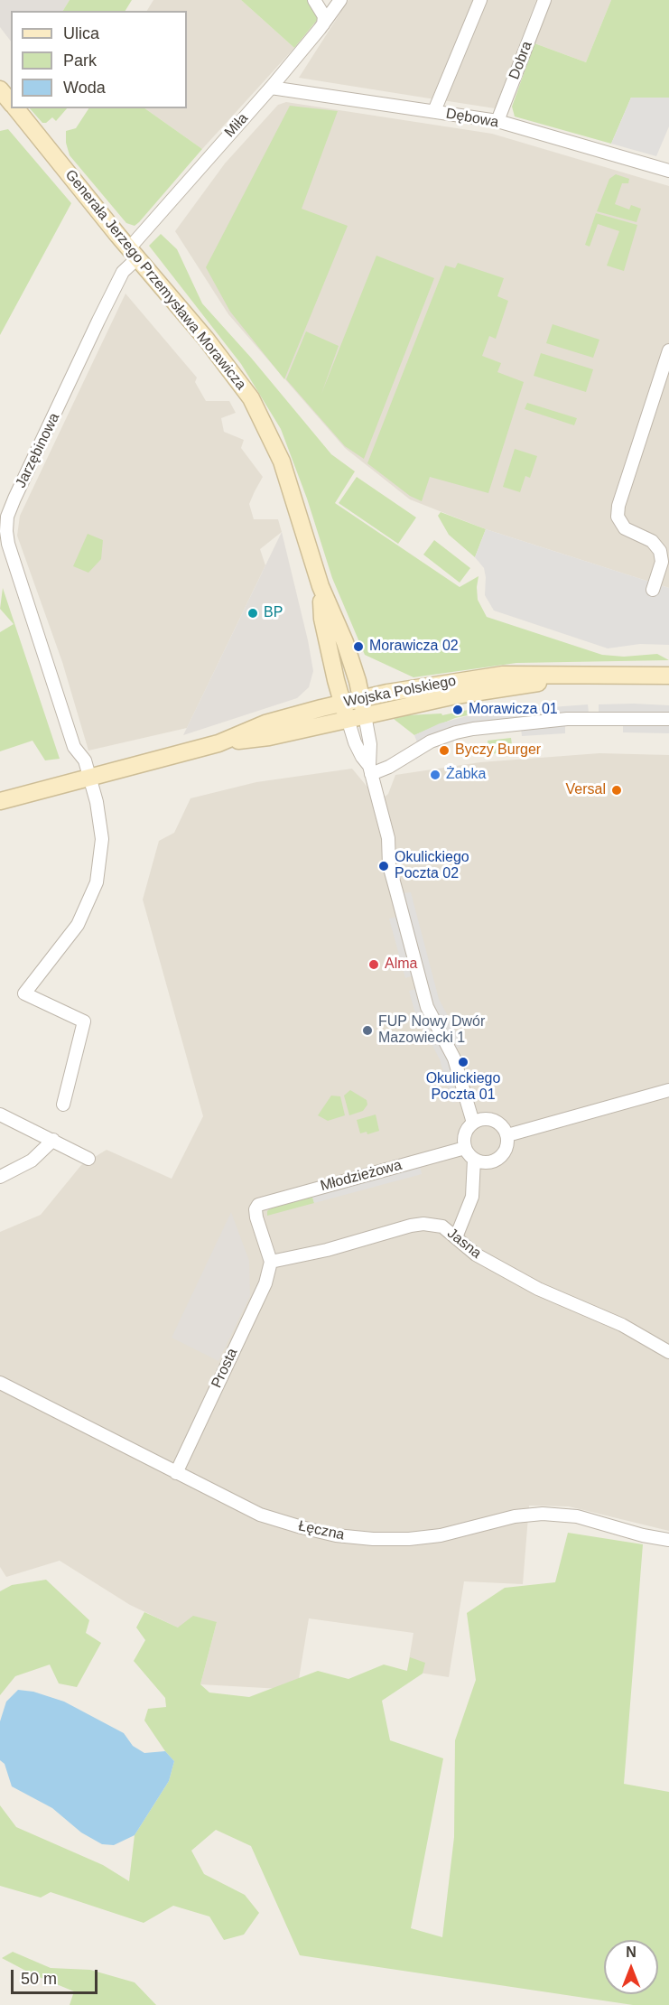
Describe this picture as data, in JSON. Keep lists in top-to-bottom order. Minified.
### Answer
{"streets":{"street":["Dobra","Dębowa","Miła","Generała Jerzego Przemysława Morawicza","Jarzębinowa","Wojska Polskiego","Młodzieżowa","Jasna","Prosta","Łęczna"]},"crossings":[["Dobra","Dębowa"],["Dębowa","Miła"],["Miła","Generała Jerzego Przemysława Morawicza"],["Miła","Jarzębinowa"],["Generała Jerzego Przemysława Morawicza","Jarzębinowa"],["Generała Jerzego Przemysława Morawicza","Wojska Polskiego"],["Jarzębinowa","Wojska Polskiego"],["Młodzieżowa","Jasna"],["Młodzieżowa","Prosta"],["Jasna","Prosta"],["Prosta","Łęczna"]],"places":["BP","Morawicza 02","Morawicza 01","Byczy Burger","Żabka","Versal","Okulickiego Poczta 02","Alma","FUP Nowy Dwór Mazowiecki 1","Okulickiego Poczta 01"],"legend":["Ulica","Park","Woda"],"scale_bar":"50 m","north":"top"}
